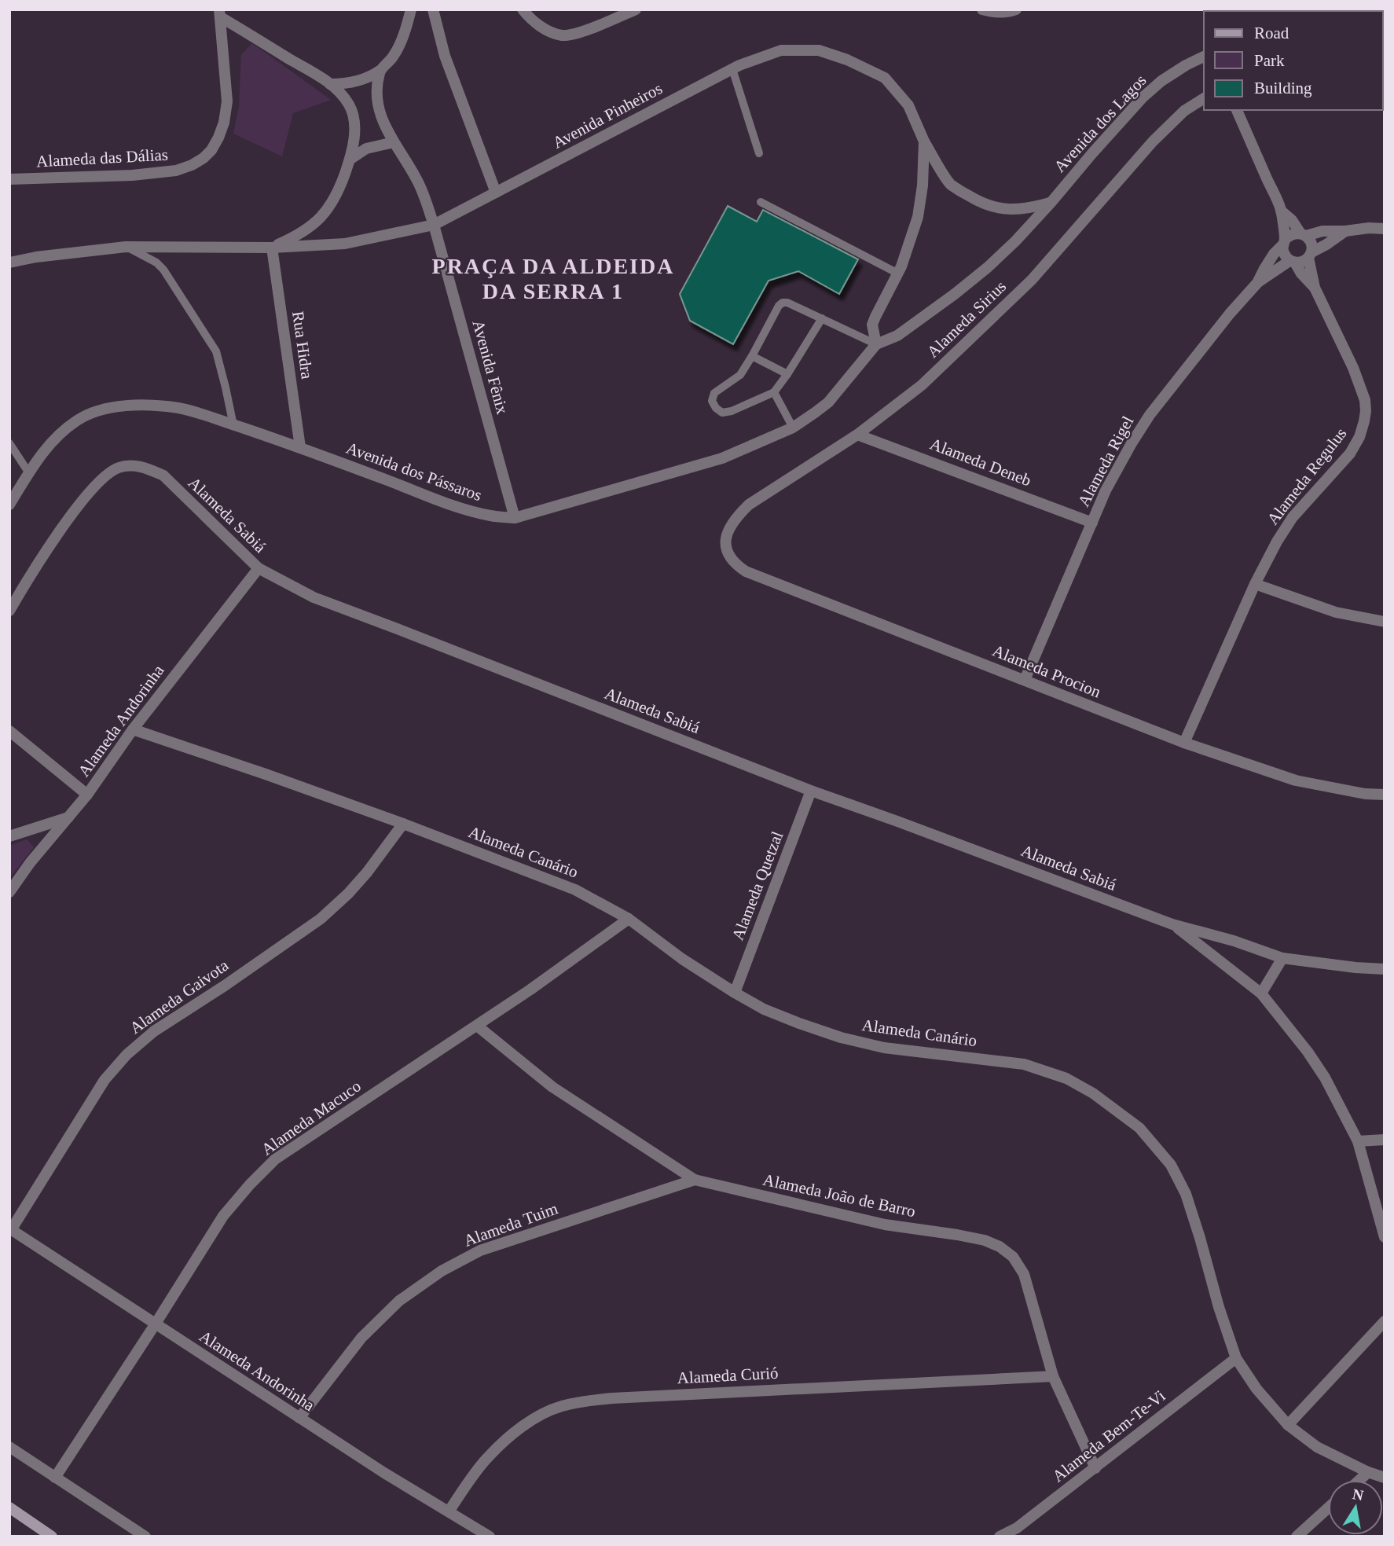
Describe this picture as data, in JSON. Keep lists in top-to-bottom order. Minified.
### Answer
{"streets":{"street":["Avenida Pinheiros","Avenida dos Lagos","Alameda das Dálias","Alameda Sirius","Rua Hidra","Avenida Fênix","Alameda Rigel","Alameda Deneb","Avenida dos Pássaros","Alameda Regulus","Alameda Sabiá","Alameda Procion","Alameda Andorinha","Alameda Canário","Alameda Quetzal","Alameda Gaivota","Alameda Macuco","Alameda João de Barro","Alameda Tuim","Alameda Curió","Alameda Bem-Te-Vi"]},"crossings":[["Avenida Pinheiros","Avenida dos Lagos"],["Avenida Pinheiros","Rua Hidra"],["Avenida Pinheiros","Avenida Fênix"],["Avenida Pinheiros","Avenida dos Pássaros"],["Avenida dos Lagos","Avenida dos Pássaros"],["Alameda Sirius","Alameda Deneb"],["Alameda Sirius","Alameda Procion"],["Rua Hidra","Avenida dos Pássaros"],["Avenida Fênix","Avenida dos Pássaros"],["Alameda Rigel","Alameda Deneb"],["Alameda Rigel","Alameda Regulus"],["Alameda Rigel","Alameda Procion"],["Alameda Regulus","Alameda Procion"],["Alameda Sabiá","Alameda Andorinha"],["Alameda Sabiá","Alameda Quetzal"],["Alameda Andorinha","Alameda Canário"],["Alameda Andorinha","Alameda Gaivota"],["Alameda Andorinha","Alameda Macuco"],["Alameda Andorinha","Alameda Tuim"],["Alameda Andorinha","Alameda Curió"],["Alameda Canário","Alameda Quetzal"],["Alameda Canário","Alameda Gaivota"],["Alameda Canário","Alameda Macuco"],["Alameda Canário","Alameda Bem-Te-Vi"],["Alameda Macuco","Alameda João de Barro"],["Alameda João de Barro","Alameda Tuim"],["Alameda João de Barro","Alameda Curió"],["Alameda João de Barro","Alameda Bem-Te-Vi"]],"districts":["PRAÇA DA ALDEIDA DA SERRA 1"],"legend":["Road","Park","Building"],"north":"top"}
